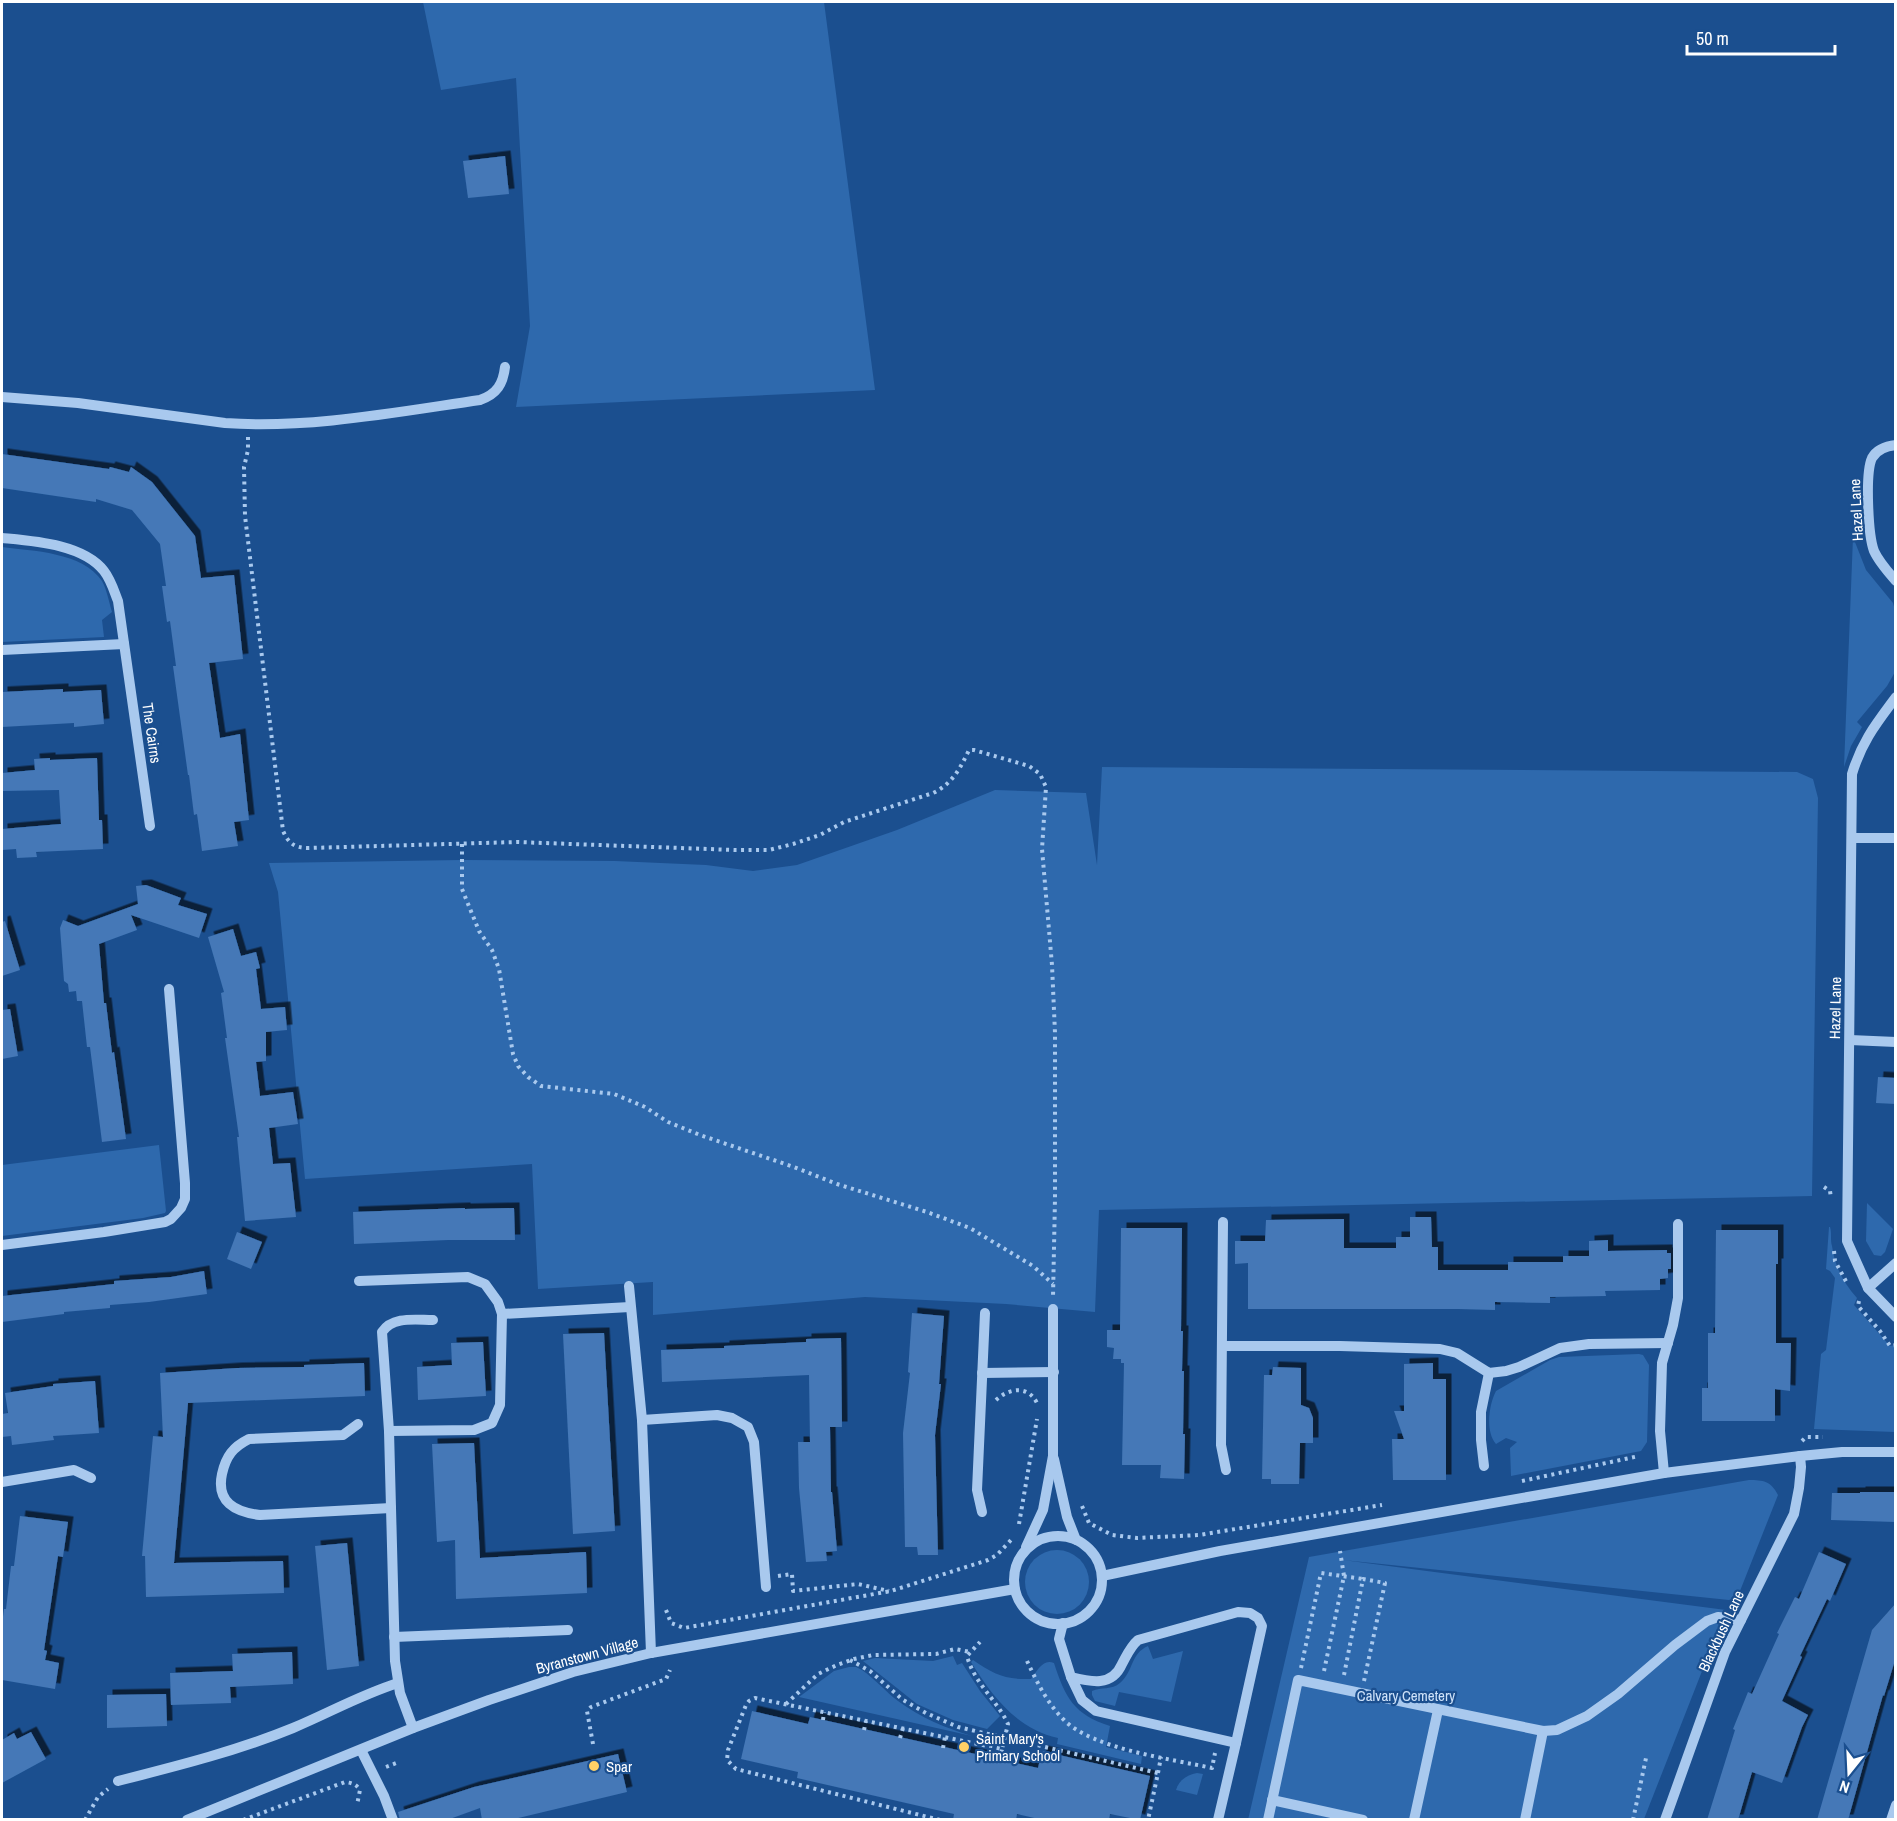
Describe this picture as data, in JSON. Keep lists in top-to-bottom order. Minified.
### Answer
{"streets":{"street":["Hazel Lane","The Cairns","Blackbush Lane","Byranstown Village"]},"parks":["Calvary Cemetery"],"places":["Saint Mary's Primary School","Spar"],"scale_bar":"50 m","north":"bottom"}
